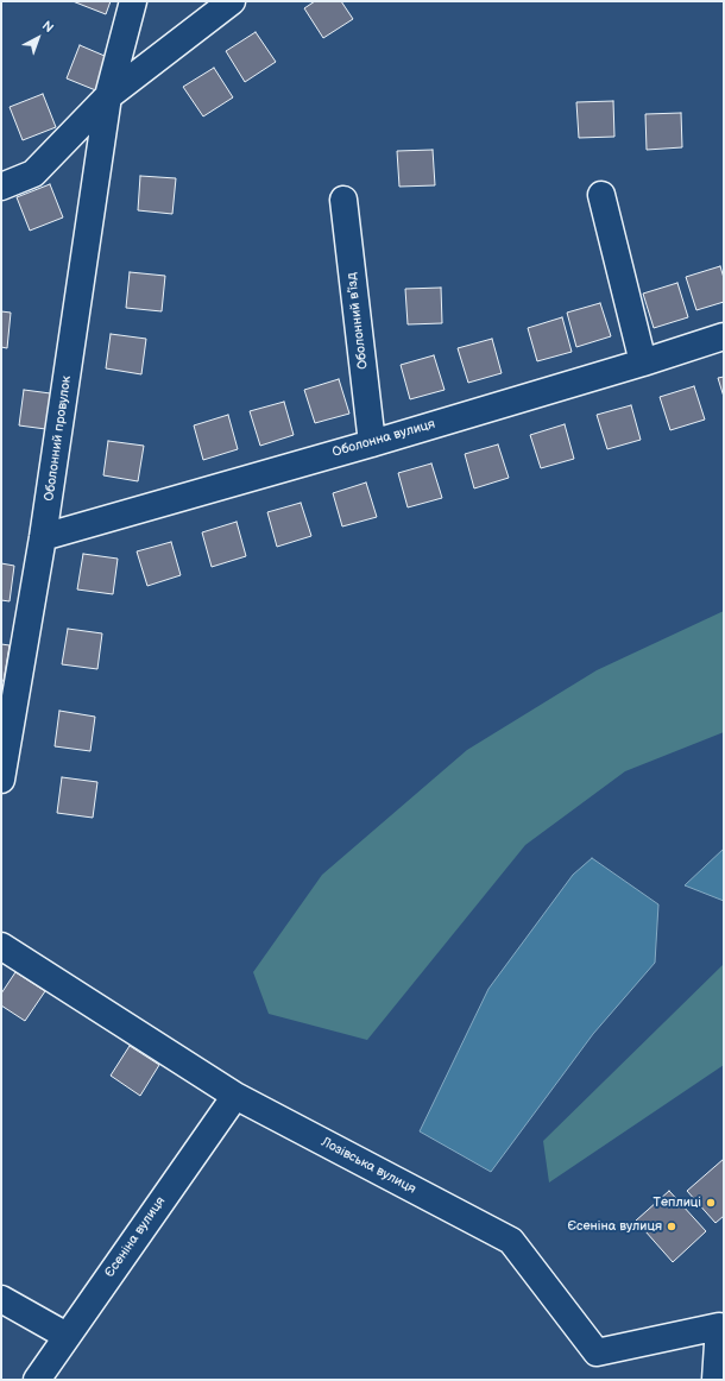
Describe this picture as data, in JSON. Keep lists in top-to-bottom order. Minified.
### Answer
{"streets":{"street":["Оболонний в’їзд","Оболонний провулок","Оболонна вулиця","Лозівська вулиця","Єсеніна вулиця"]},"crossings":[["Оболонний в’їзд","Оболонна вулиця"],["Оболонний провулок","Оболонна вулиця"],["Лозівська вулиця","Єсеніна вулиця"]],"places":["Теплиці","Єсеніна вулиця"],"north":"top right"}
